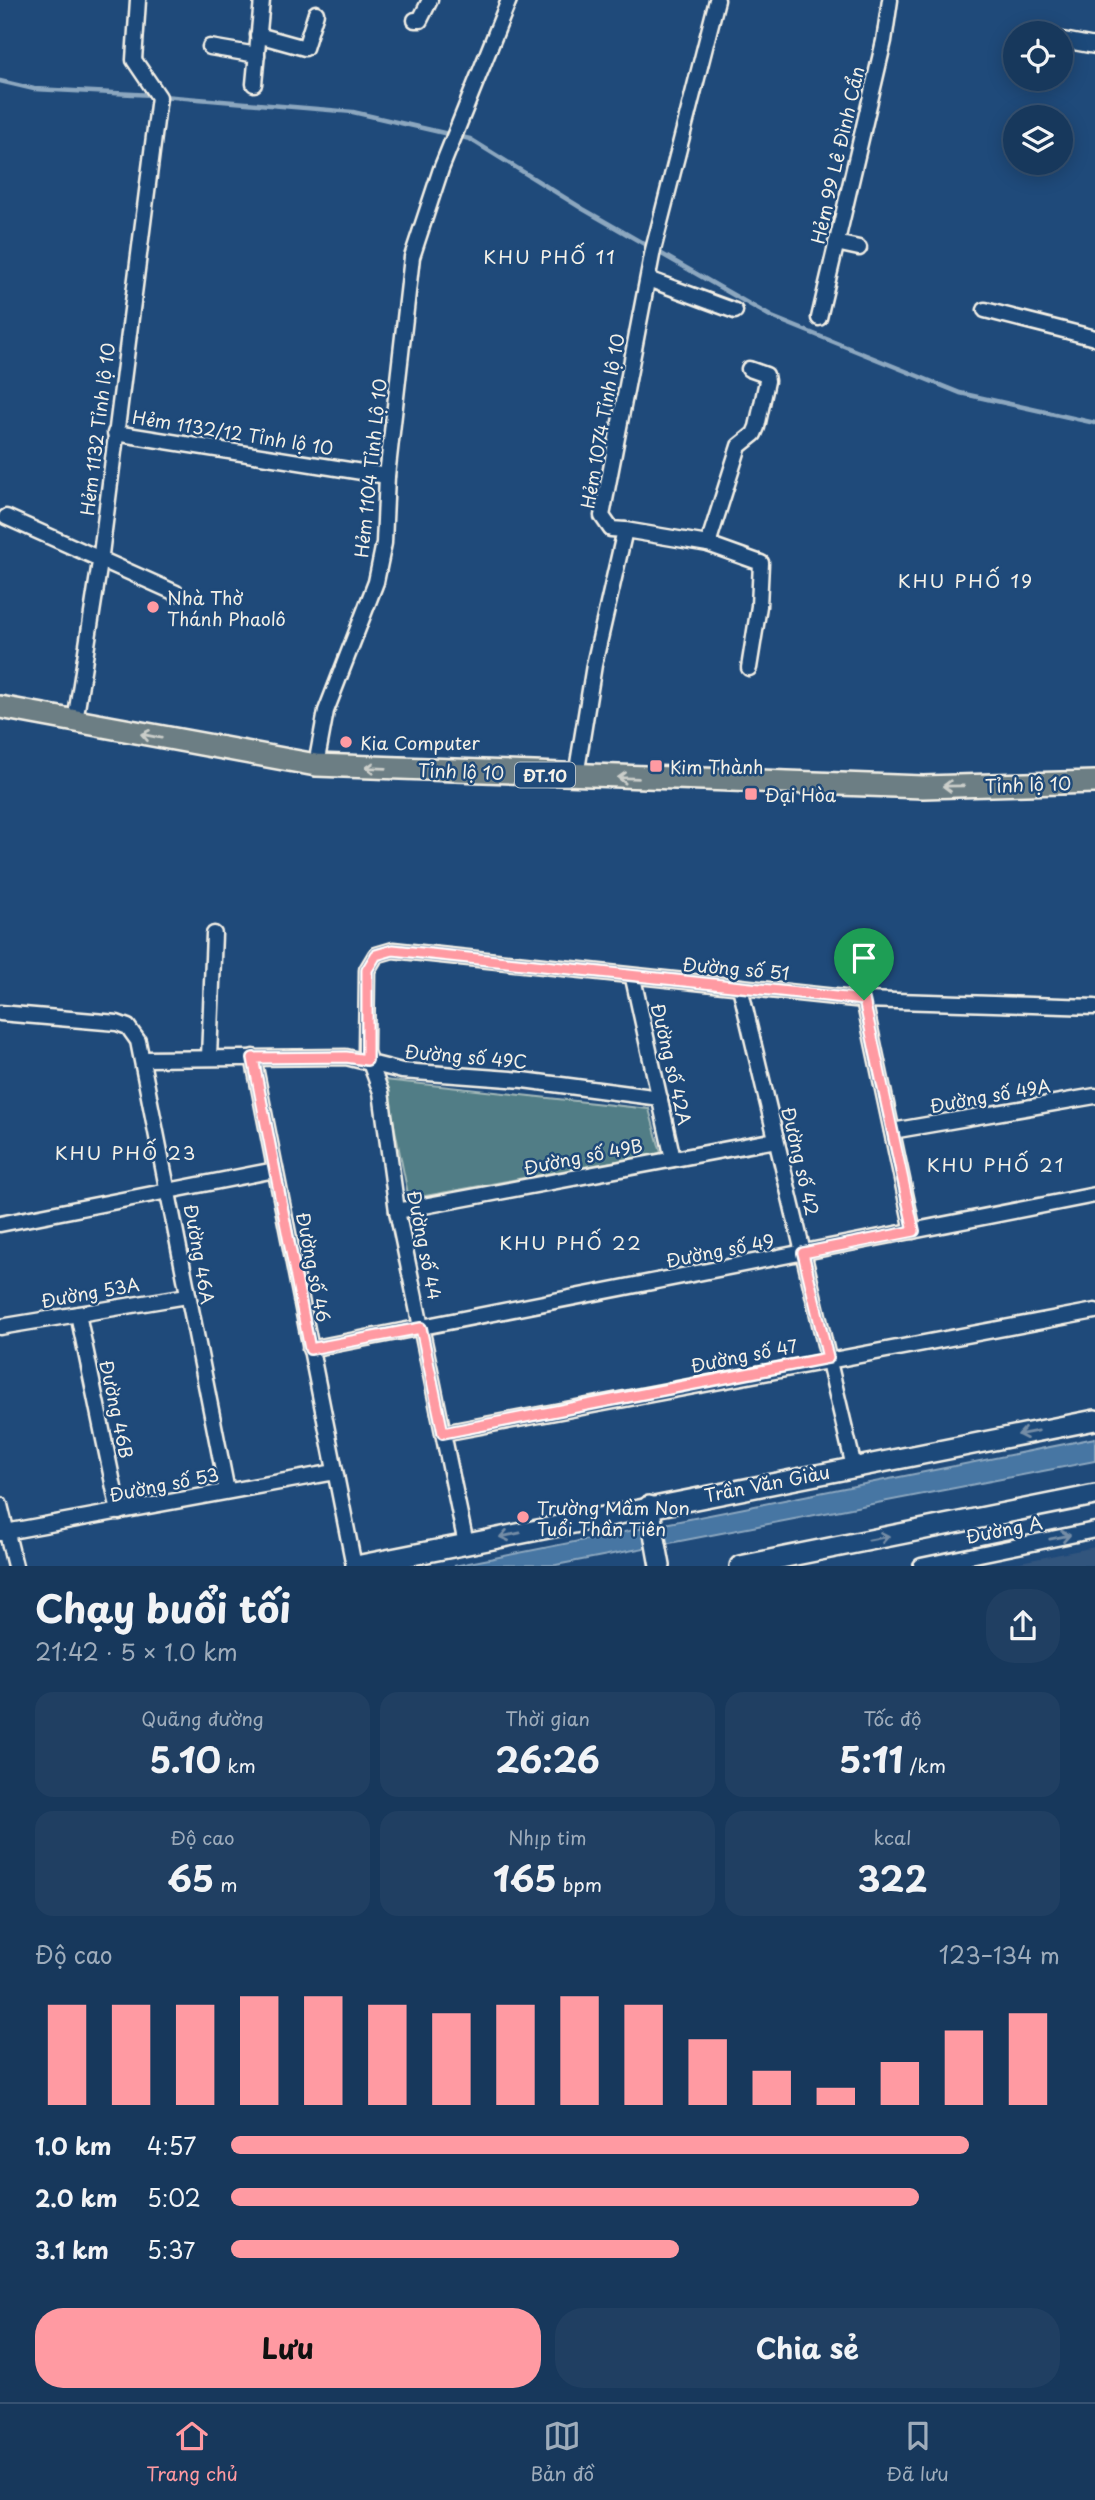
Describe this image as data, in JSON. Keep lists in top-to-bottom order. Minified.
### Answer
{"streets":{"main road":["Tỉnh lộ 10","ĐT.10","Trần Văn Giàu"],"street":["Hẻm 99 Lê Đình Cẩn","Hẻm 1074 Tỉnh lộ 10","Hẻm 1132 Tỉnh lộ 10","Hẻm 1132/12 Tỉnh lộ 10","Hẻm 1104 Tỉnh Lộ 10","Đường số 51","Đường số 49C","Đường số 42A","Đường số 49A","Đường số 49B","Đường số 42","Đường số 44","Đường số 49","Đường 46A","Đường số 46","Đường 53A","Đường số 47","Đường 46B","Đường số 53","Đường A"]},"crossings":[["Hẻm 1132 Tỉnh lộ 10","Hẻm 1132/12 Tỉnh lộ 10"],["Hẻm 1132 Tỉnh lộ 10","Tỉnh lộ 10"],["Hẻm 1132/12 Tỉnh lộ 10","Hẻm 1104 Tỉnh Lộ 10"],["Hẻm 1104 Tỉnh Lộ 10","Tỉnh lộ 10"],["Đường số 51","Đường số 42A"],["Đường số 51","Đường số 42"],["Đường số 51","Đường số 44"],["Đường số 49C","Đường số 42A"],["Đường số 49C","Đường số 44"],["Đường số 49C","Đường 46A"],["Đường số 49C","Đường số 46"],["Đường số 42A","Đường số 49B"],["Đường số 49B","Đường số 42"],["Đường số 49B","Đường số 44"],["Đường số 42","Đường số 49"],["Đường số 42","Đường số 47"],["Đường số 42","Trần Văn Giàu"],["Đường số 44","Đường số 49"],["Đường số 44","Đường số 47"],["Đường số 44","Trần Văn Giàu"],["Đường số 49","Đường số 46"],["Đường 46A","Đường 53A"],["Đường 46A","Đường số 53"],["Đường số 46","Trần Văn Giàu"],["Đường số 46","Đường số 53"],["Đường 53A","Đường 46B"],["Đường 46B","Đường số 53"]],"one_way":["Tỉnh lộ 10","Đường A"],"districts":["KHU PHỐ 11","KHU PHỐ 19","KHU PHỐ 23","KHU PHỐ 21","KHU PHỐ 22"],"places":{"other":["Nhà Thờ Thánh Phaolô","Kia Computer","Trường Mầm Non Tuổi Thần Tiên"],"transit":["Kim Thành","Đại Hòa"]},"page":{"heading":["Chạy buổi tối","21:42 · 5 × 1.0 km"],"stats":[["Quãng đường","5.10 km"],["Thời gian","26:26"],["Tốc độ","5:11 /km"],["Độ cao","65 m"],["Nhịp tim","165 bpm"],["kcal","322"]],"chart":["Độ cao","123–134 m"],"list":[{"name":"1.0 km","note":"4:57"},{"name":"2.0 km","note":"5:02"},{"name":"3.1 km","note":"5:37"}],"buttons":["Lưu","Chia sẻ"],"tabs":["Trang chủ","Bản đồ","Đã lưu"]}}
